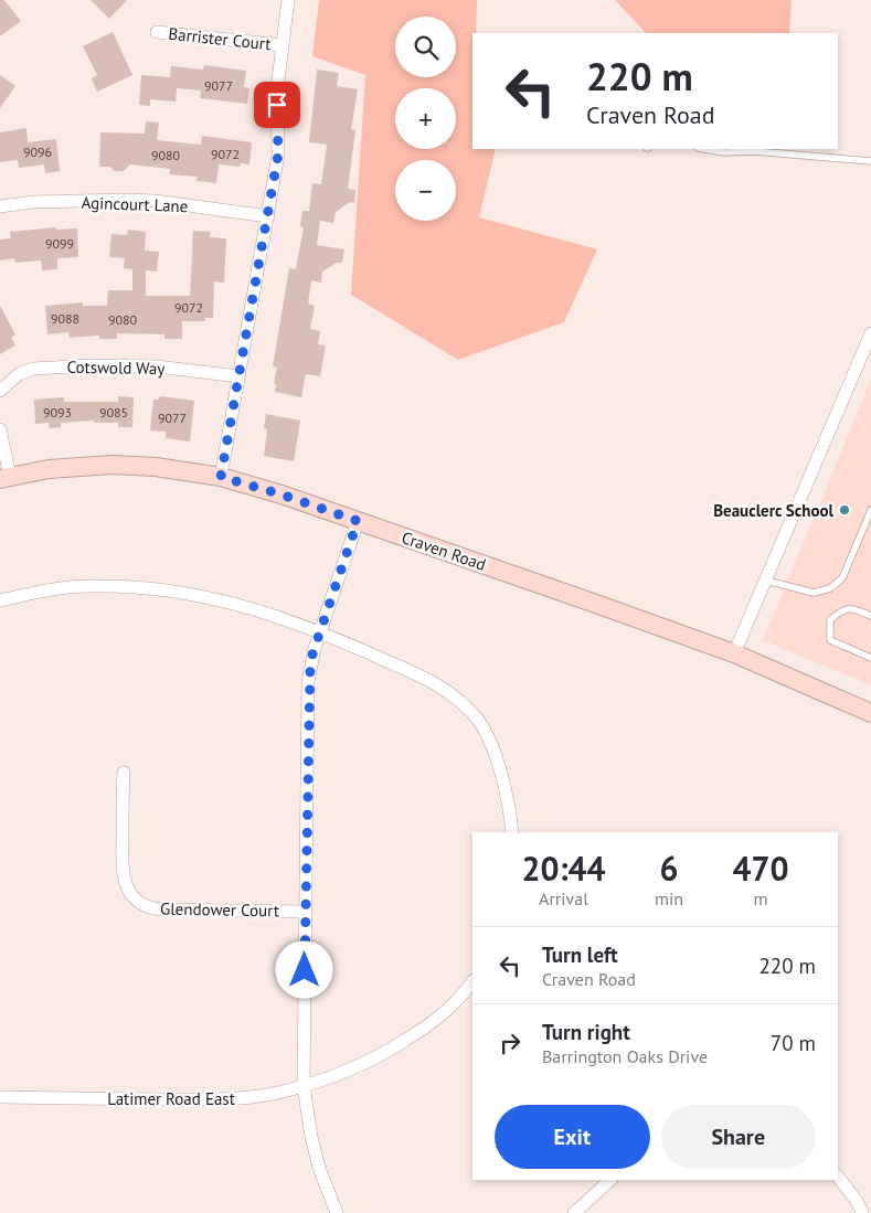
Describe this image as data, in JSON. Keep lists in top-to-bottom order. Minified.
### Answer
{"streets":{"street":["Barrister Court","Agincourt Lane","Cotswold Way","Craven Road","Glendower Court","Latimer Road East"]},"places":["Beauclerc School"],"house_numbers":["9077","9096","9072","9080","9099","9072","9088","9080","9093","9085","9077"],"page":{"map_buttons":["+","−"],"turn":["220 m","Craven Road"],"eta":["20:44","Arrival","6","min","470","m"],"list":[{"name":"Turn left","note":"Craven Road","value":"220 m"},{"name":"Turn right","note":"Barrington Oaks Drive","value":"70 m"}],"buttons":["Exit","Share"]}}
